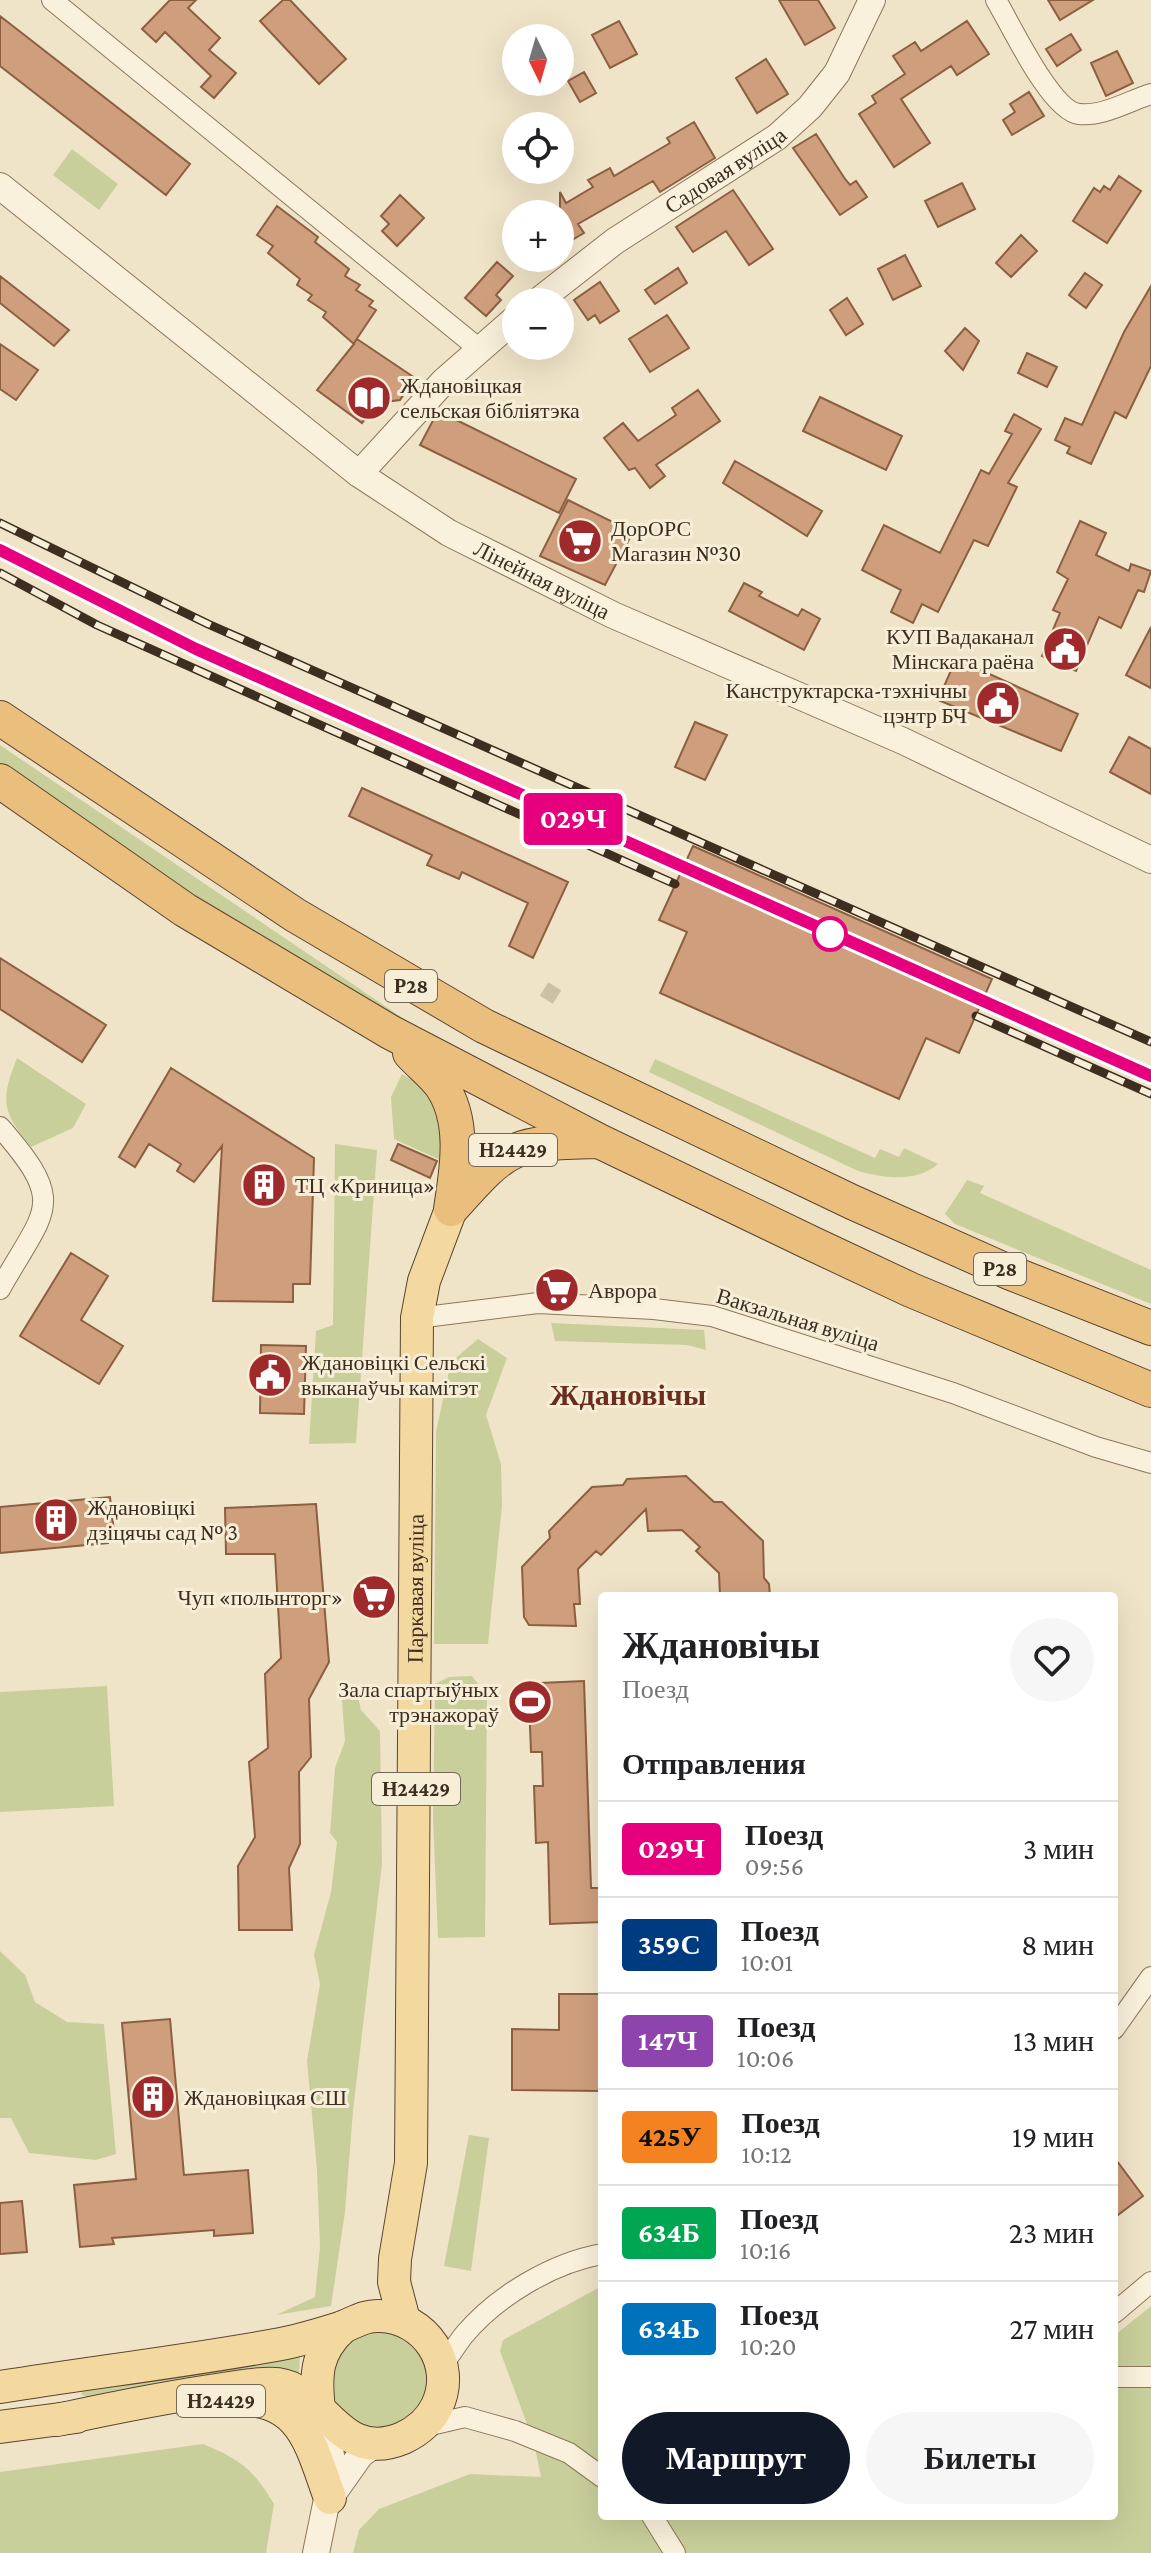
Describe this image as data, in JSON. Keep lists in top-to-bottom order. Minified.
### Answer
{"streets":{"highway":["Р28","Н24429"],"main road":["Паркавая вуліца"],"street":["Садовая вуліца","Лінейная вуліца","Вакзальная вуліца"]},"crossings":[["Р28","Н24429"],["Н24429","Паркавая вуліца"],["Вакзальная вуліца","Паркавая вуліца"]],"districts":["Ждановічы"],"places":{"library":["Ждановіцкая сельская бібліятэка"],"supermarket":["ДорОРС Магазин №30","Аврора","Чуп «полынторг»"],"public building":["КУП Вадаканал Мінскага раёна","Канструктарска-тэхнічны цэнтр БЧ","Ждановіцкі Сельскі выканаўчы камітэт"],"building":["ТЦ «Криница»","Ждановіцкі дзіцячы сад № 3","Ждановіцкая СШ"],"sports":["Зала спартыўных трэнажораў"]},"north":"bottom","page":{"on_map":"029Ч","map_buttons":["+","−"],"heading":[["Ждановічы","Поезд"],"Отправления"],"list":[{"mark":"029Ч","name":"Поезд","note":"09:56","value":"3 мин"},{"mark":"359С","name":"Поезд","note":"10:01","value":"8 мин"},{"mark":"147Ч","name":"Поезд","note":"10:06","value":"13 мин"},{"mark":"425У","name":"Поезд","note":"10:12","value":"19 мин"},{"mark":"634Б","name":"Поезд","note":"10:16","value":"23 мин"},{"mark":"634Ь","name":"Поезд","note":"10:20","value":"27 мин"}],"buttons":["Маршрут","Билеты"]}}
